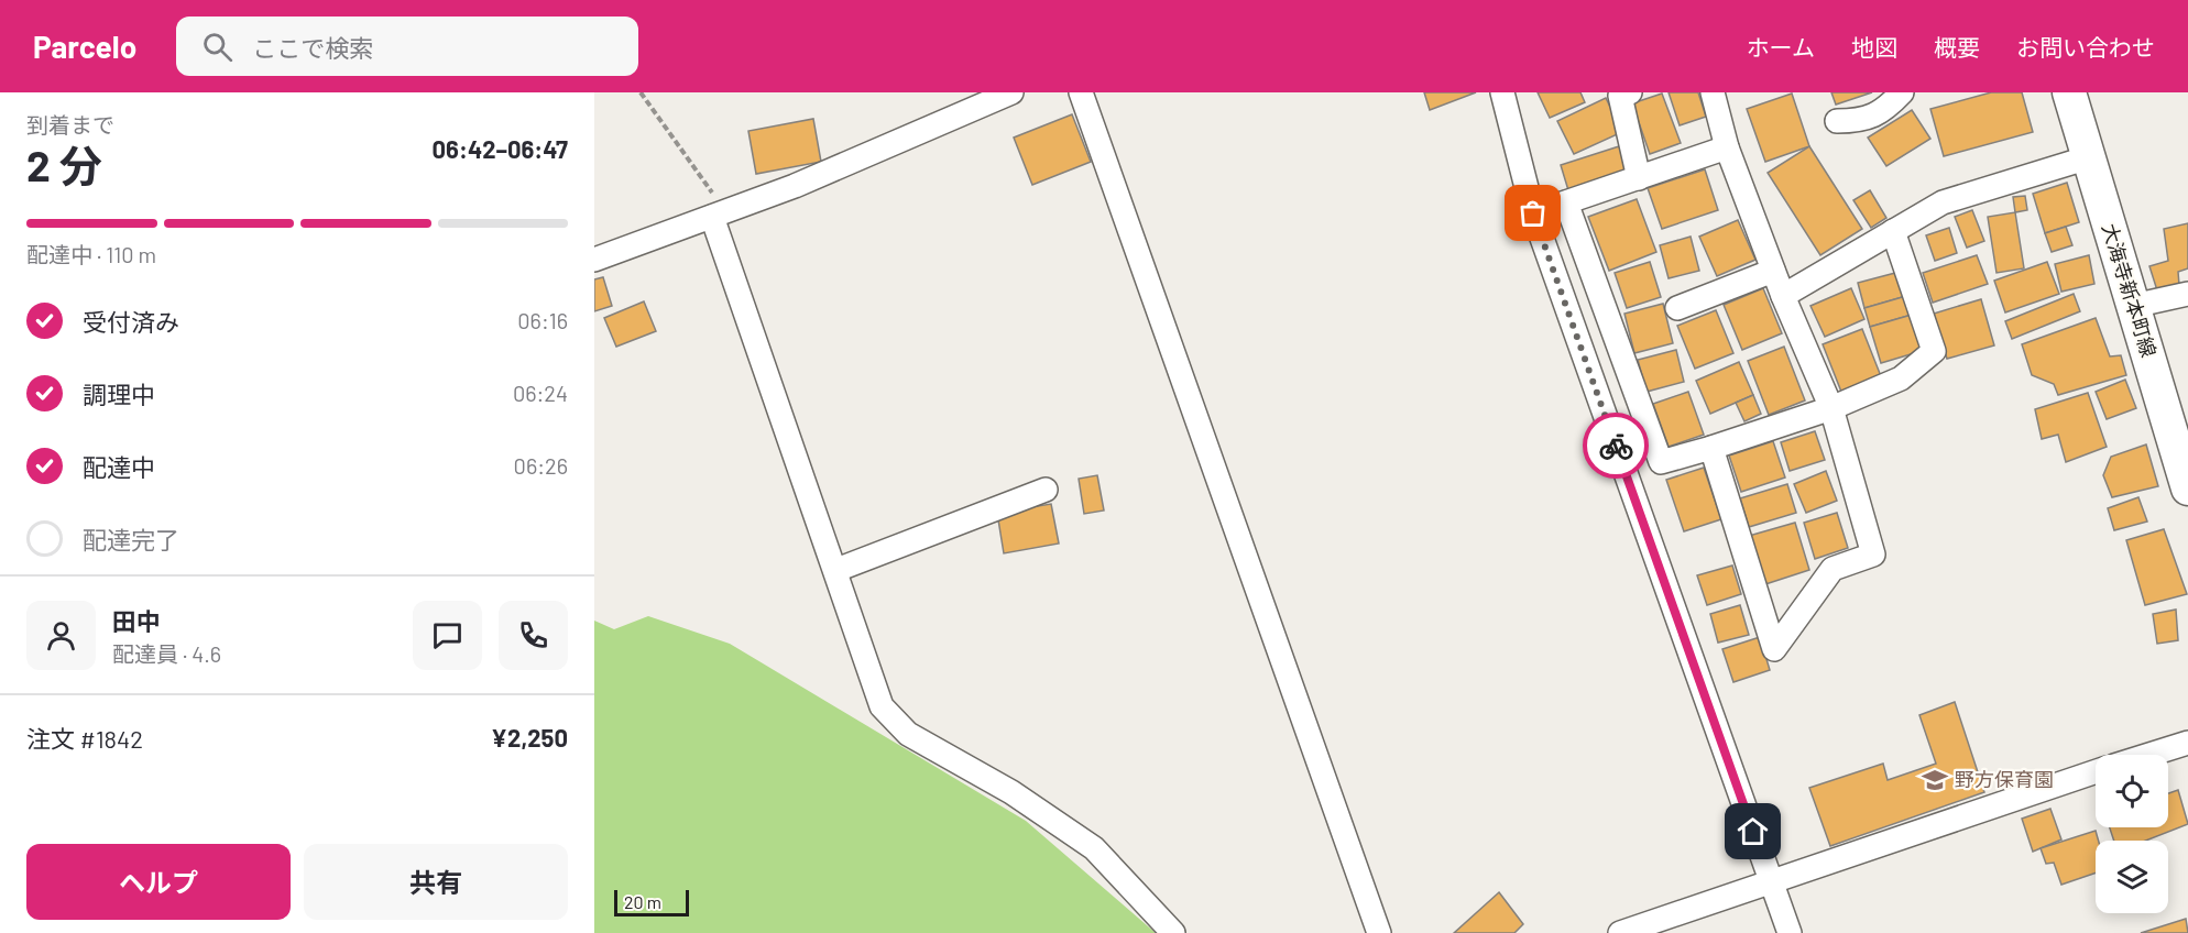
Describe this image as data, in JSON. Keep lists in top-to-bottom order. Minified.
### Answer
{"streets":{"main road":["大海寺新本町線"]},"places":{"school or university":["野方保育園"]},"scale_bar":"20 m","page":{"header":"Parcelo","search":"ここで検索","nav":["ホーム","地図","概要","お問い合わせ"],"heading":["2 分","到着まで","06:42–06:47"],"panel":["田中","配達員 · 4.6","注文 #1842","¥2,250"],"bar":"配達中 · 110 m","list":[["受付済み","06:16"],["調理中","06:24"],["配達中","06:26"],"配達完了"],"buttons":["ヘルプ","共有"],"scale":"20 m"}}
